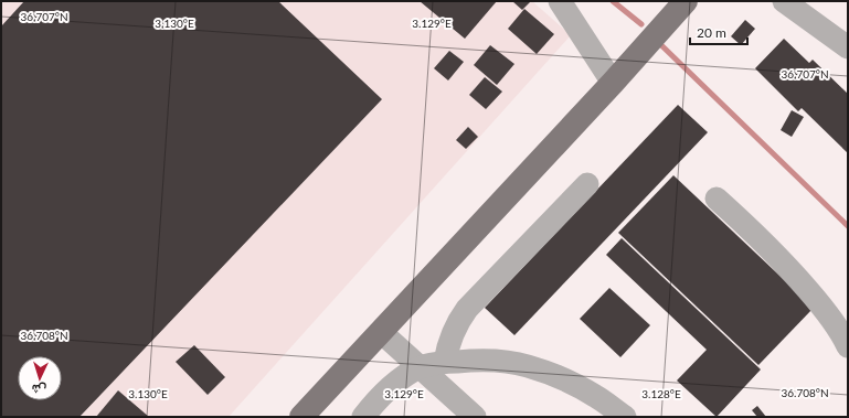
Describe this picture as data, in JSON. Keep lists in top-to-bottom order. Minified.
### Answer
{"scale_bar":"20 m","north":"bottom","coordinates":["36.707°N","3.130°E","3.129°E","36.708°N","3.128°E"]}
